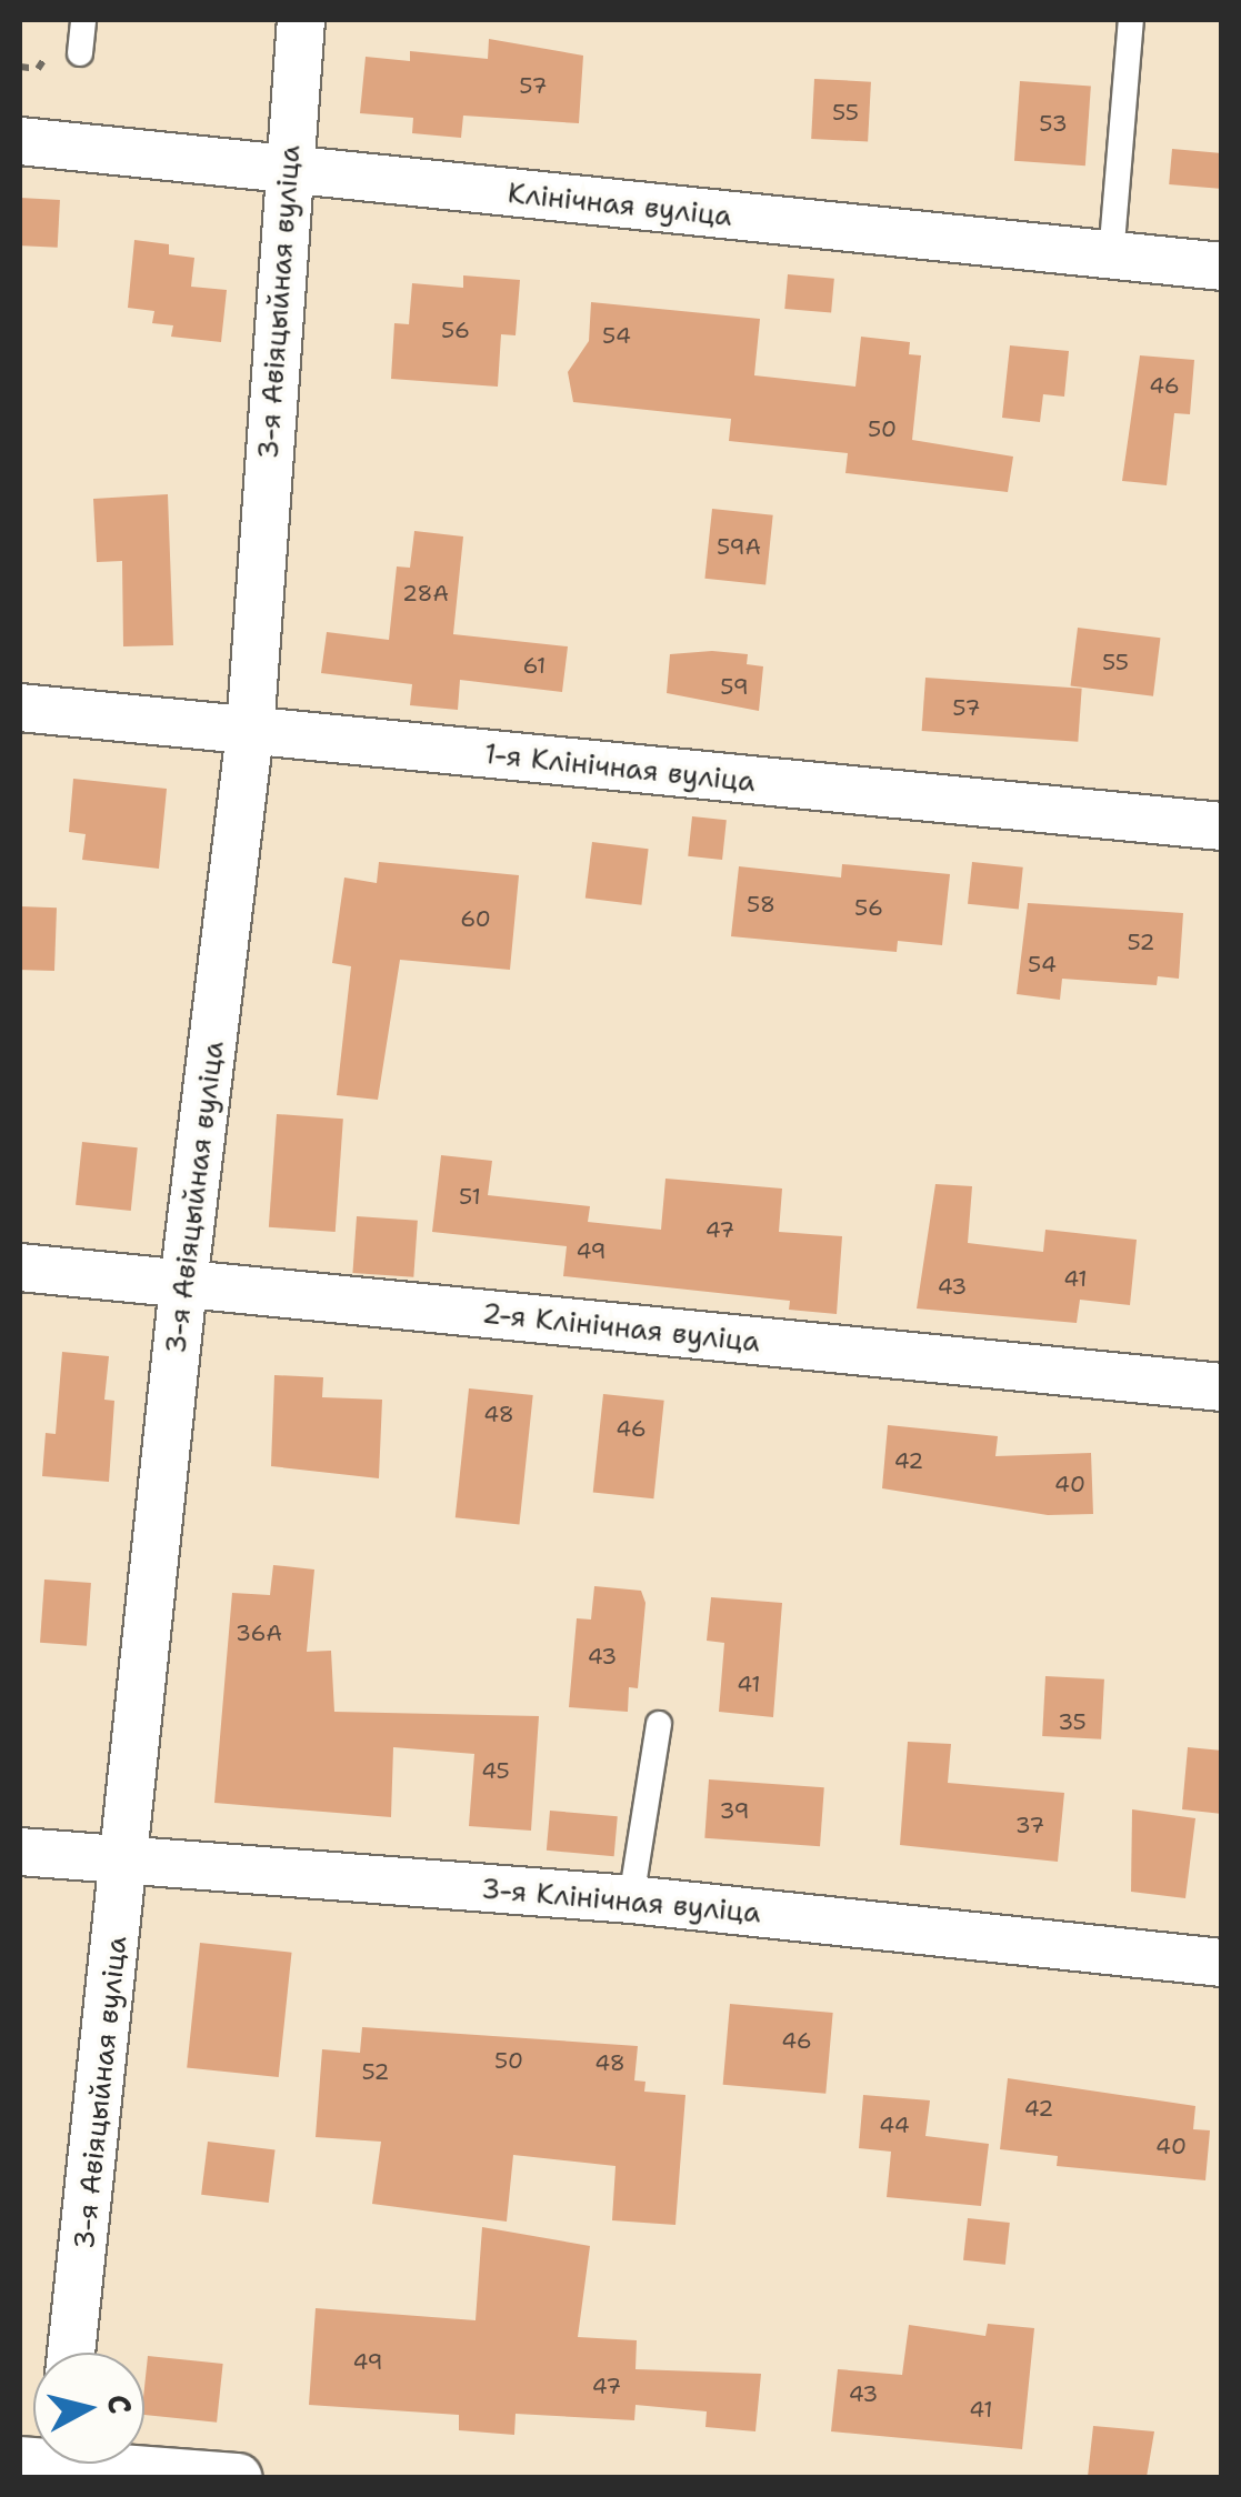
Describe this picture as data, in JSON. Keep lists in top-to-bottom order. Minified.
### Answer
{"streets":{"street":["Клінічная вуліца","3-я Авіяцыйная вуліца","1-я Клінічная вуліца","2-я Клінічная вуліца","3-я Клінічная вуліца"]},"crossings":[["Клінічная вуліца","3-я Авіяцыйная вуліца"],["3-я Авіяцыйная вуліца","1-я Клінічная вуліца"],["3-я Авіяцыйная вуліца","2-я Клінічная вуліца"],["3-я Авіяцыйная вуліца","3-я Клінічная вуліца"]],"house_numbers":["57","55","53","56","54","46","50","59А","28А","55","61","59","57","58","56","60","52","54","51","47","49","41","43","48","46","42","40","36А","43","41","35","45","39","37","46","50","48","52","42","44","40","49","47","43","41"],"north":"right"}
